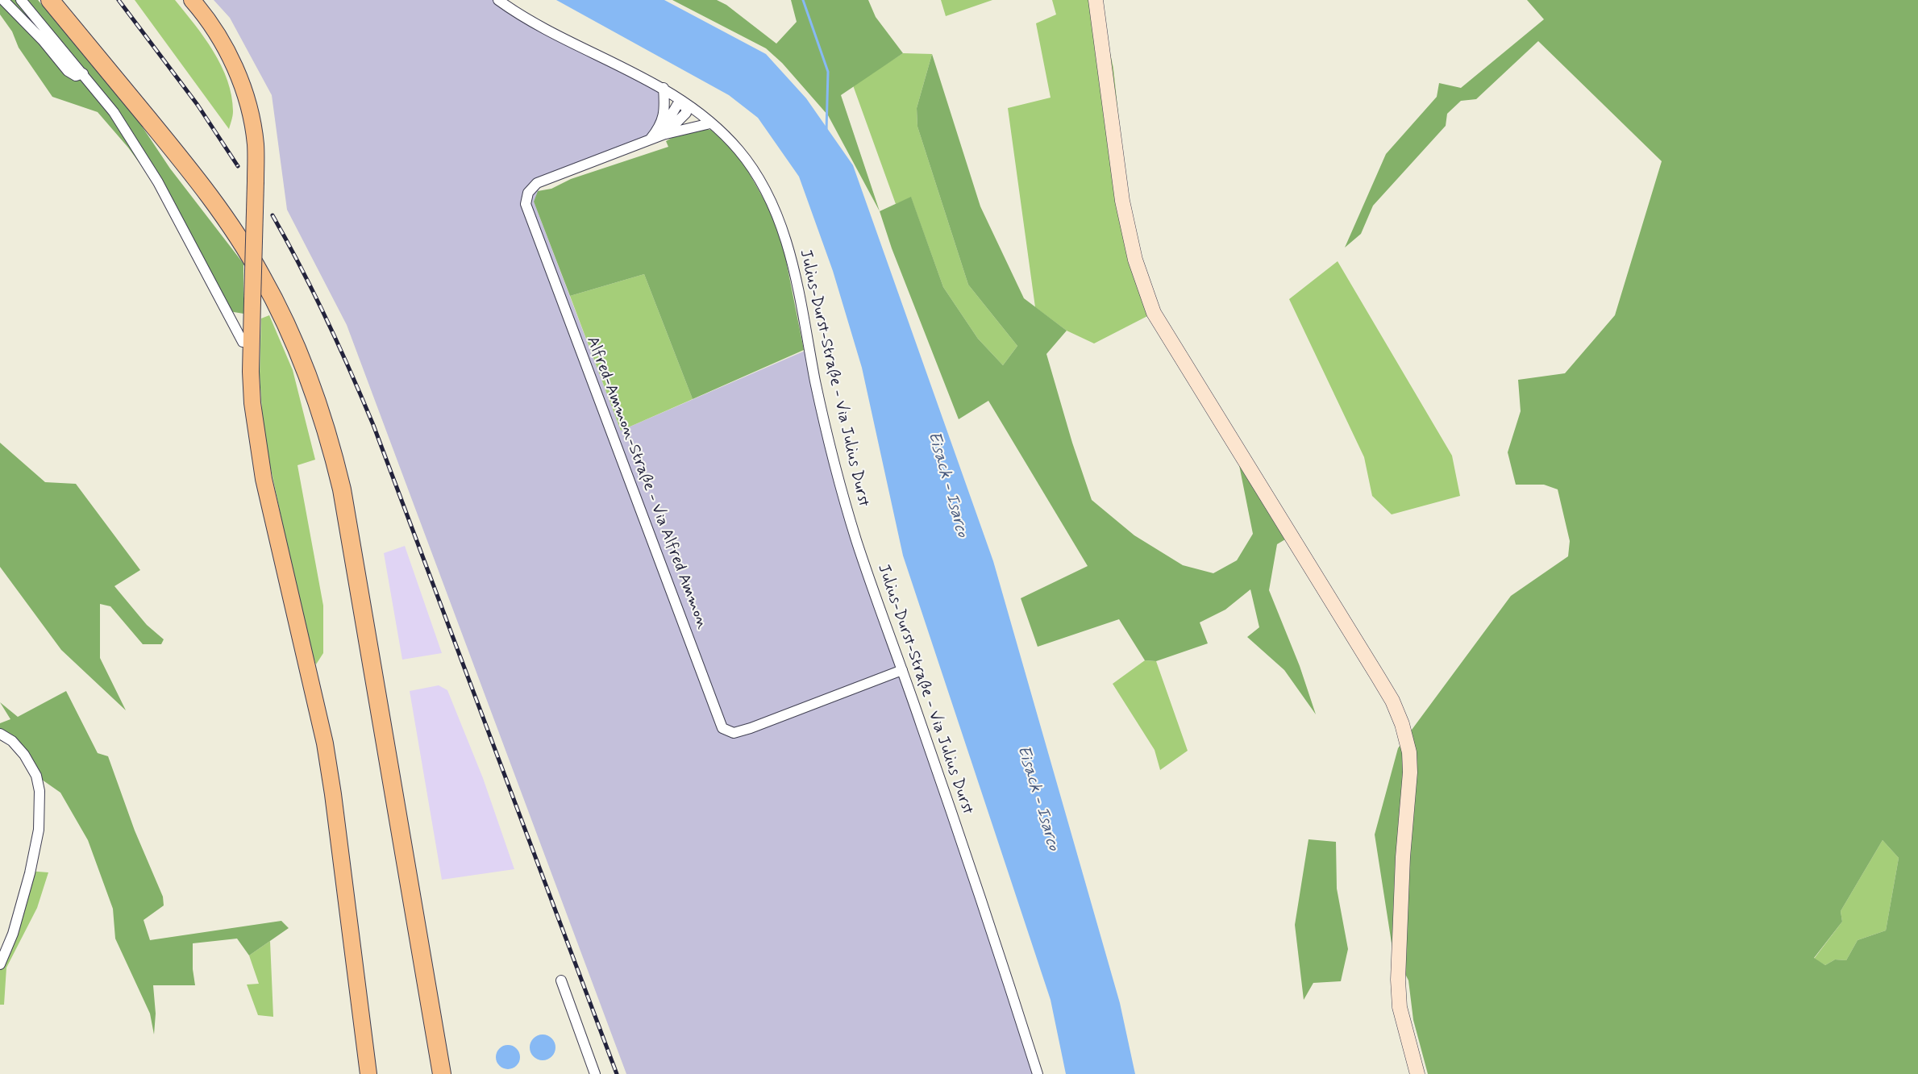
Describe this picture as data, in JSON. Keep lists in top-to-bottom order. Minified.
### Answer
{"streets":{"street":["Julius-Durst-Straße - Via Julius Durst","Alfred-Ammon-Straße - Via Alfred Ammon"]},"crossings":[["Julius-Durst-Straße - Via Julius Durst","Alfred-Ammon-Straße - Via Alfred Ammon"]],"water":["Eisack - Isarco"]}
